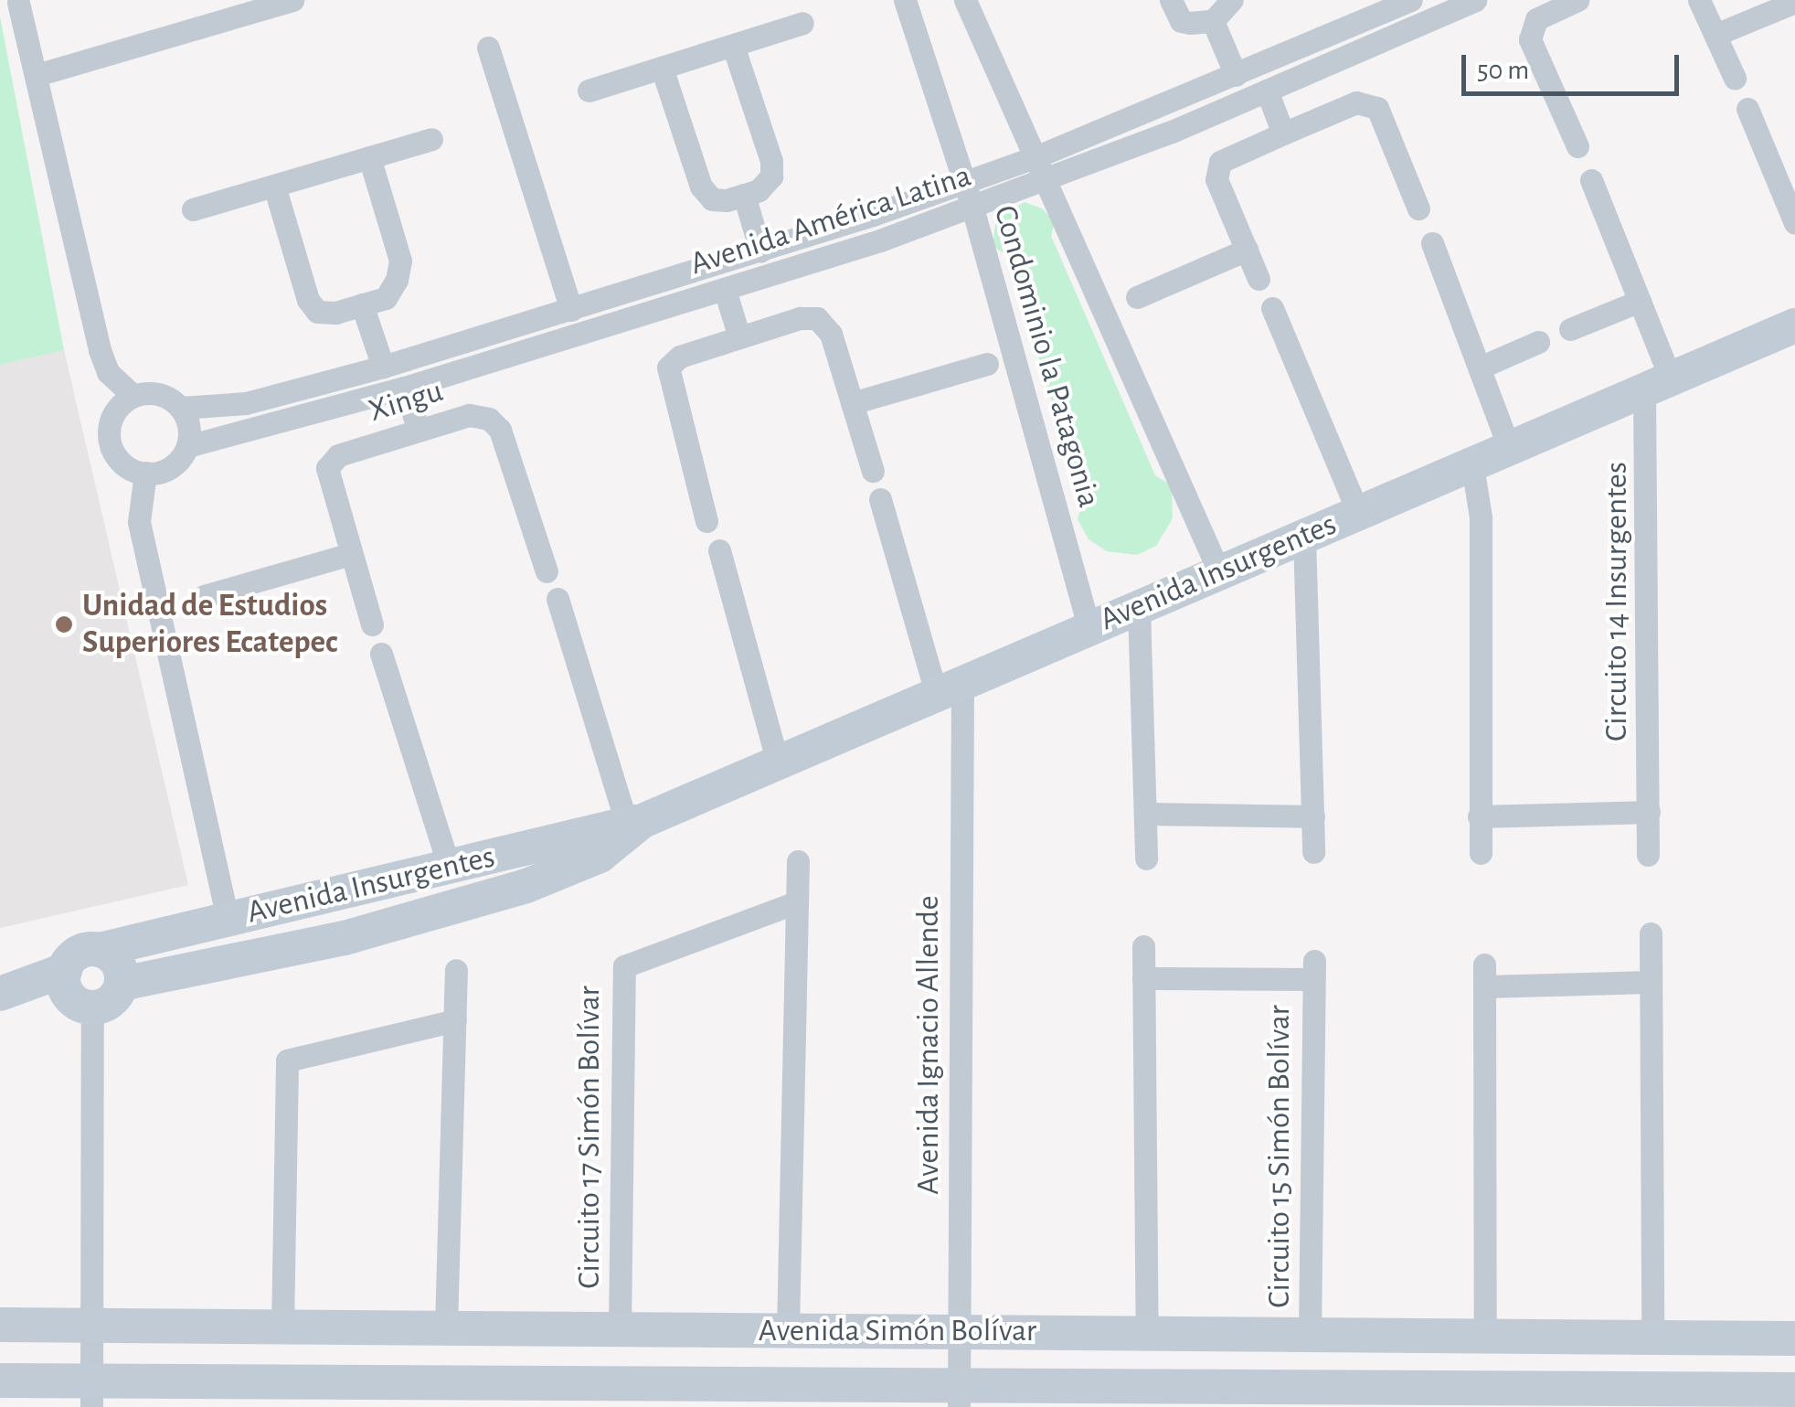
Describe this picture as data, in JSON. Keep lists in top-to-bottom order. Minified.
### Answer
{"streets":{"main road":["Avenida Insurgentes","Avenida Simón Bolívar"],"street":["Avenida América Latina","Condominio la Patagonia","Xingu","Circuito 14 Insurgentes","Avenida Ignacio Allende","Circuito 17 Simón Bolívar","Circuito 15 Simón Bolívar"]},"crossings":[["Avenida América Latina","Condominio la Patagonia"],["Condominio la Patagonia","Avenida Insurgentes"],["Avenida Insurgentes","Circuito 14 Insurgentes"],["Avenida Insurgentes","Avenida Ignacio Allende"],["Avenida Ignacio Allende","Avenida Simón Bolívar"],["Circuito 17 Simón Bolívar","Avenida Simón Bolívar"],["Circuito 15 Simón Bolívar","Avenida Simón Bolívar"]],"places":["Unidad de Estudios Superiores Ecatepec"],"scale_bar":"50 m"}
